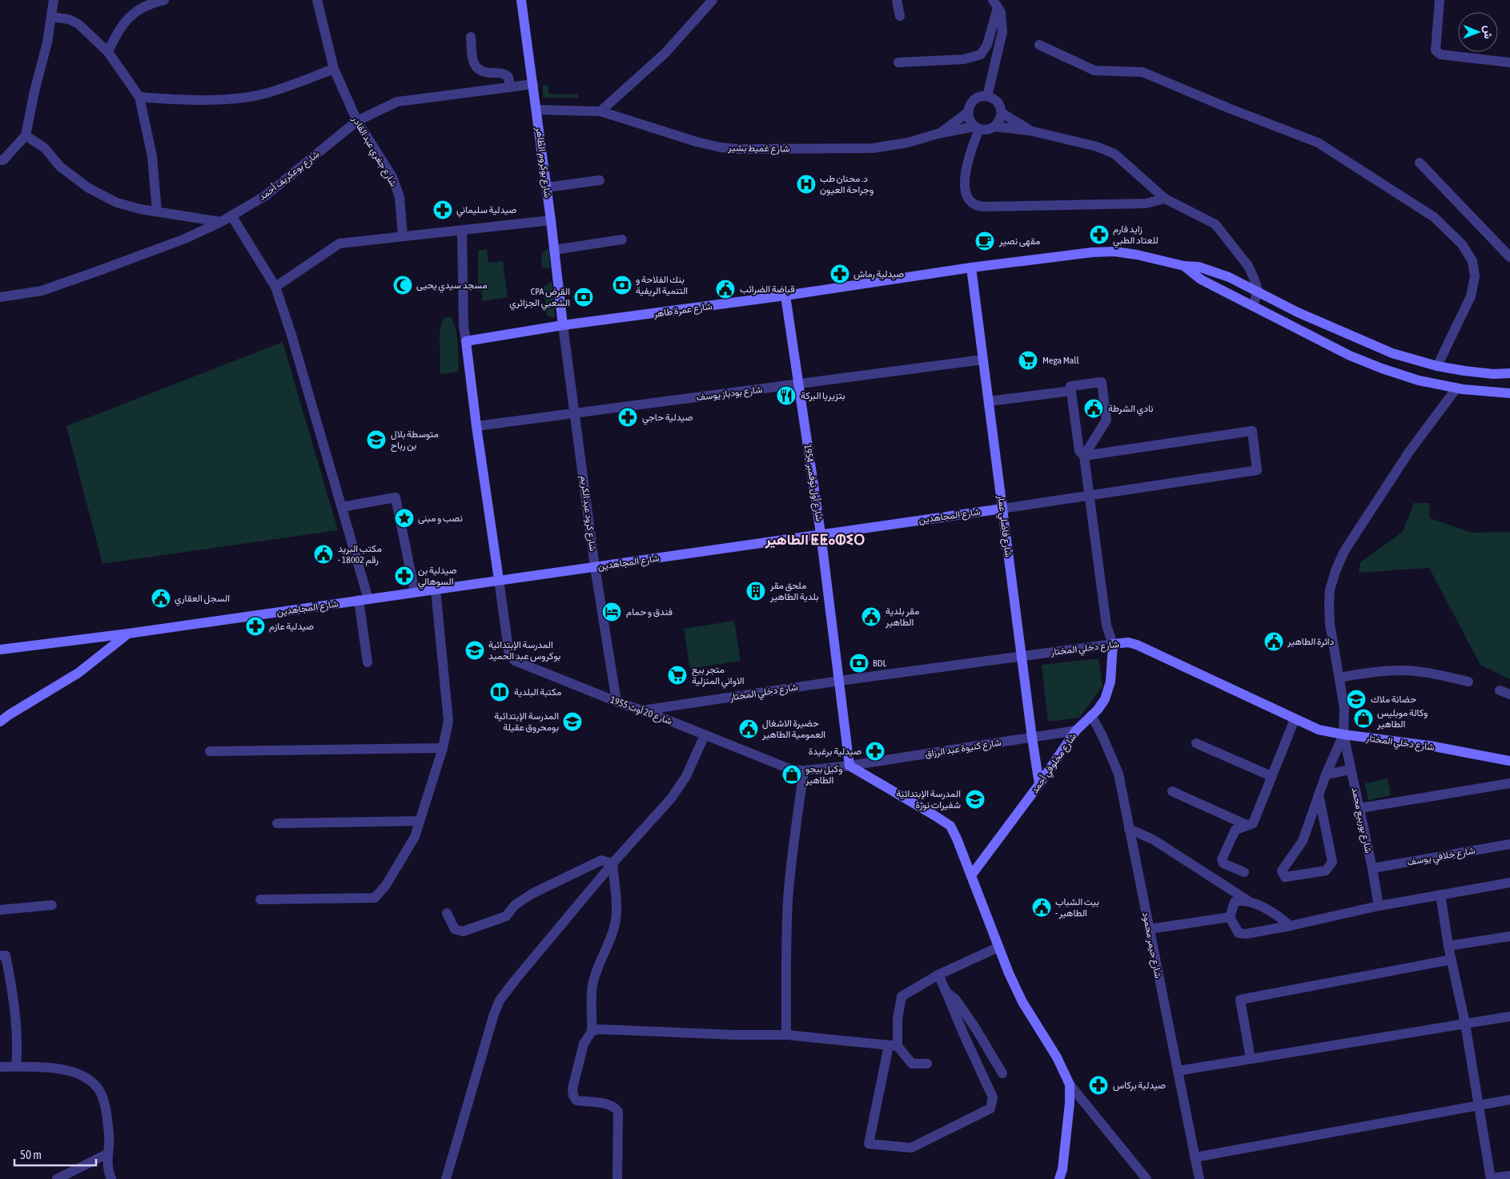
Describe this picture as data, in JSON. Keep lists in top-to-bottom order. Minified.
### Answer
{"streets":{"main road":["شارع بوكروم الطاهر","شارع عمرة طاهر","شارع أول نوفمبر 1954","شارع المجاهدين","شارع فاضلي عمار","شارع دخلي المختار","شارع مخلوفي أحمد"],"street":["شارع غميط بشير","شارع جغري عبد القادر","شارع بوعكريف أحمد","شارع بودباز يوسف","شارع كرود عبد الكريم","شارع 20 أوث 1955","شارع كنيوة عبد الرزاق","شارع بوربيع محمد","شارع خلافي يوسف","شارع حيمر محمود"]},"crossings":[["شارع غميط بشير","شارع بوكروم الطاهر"],["شارع جغري عبد القادر","شارع بوعكريف أحمد"],["شارع بوكروم الطاهر","شارع بوعكريف أحمد"],["شارع بوكروم الطاهر","شارع عمرة طاهر"],["شارع بوكروم الطاهر","شارع كرود عبد الكريم"],["شارع عمرة طاهر","شارع أول نوفمبر 1954"],["شارع عمرة طاهر","شارع كرود عبد الكريم"],["شارع عمرة طاهر","شارع فاضلي عمار"],["شارع بودباز يوسف","شارع أول نوفمبر 1954"],["شارع بودباز يوسف","شارع كرود عبد الكريم"],["شارع بودباز يوسف","شارع فاضلي عمار"],["شارع أول نوفمبر 1954","شارع المجاهدين"],["شارع أول نوفمبر 1954","شارع دخلي المختار"],["شارع أول نوفمبر 1954","شارع 20 أوث 1955"],["شارع أول نوفمبر 1954","شارع كنيوة عبد الرزاق"],["شارع كرود عبد الكريم","شارع المجاهدين"],["شارع كرود عبد الكريم","شارع 20 أوث 1955"],["شارع المجاهدين","شارع فاضلي عمار"],["شارع المجاهدين","شارع 20 أوث 1955"],["شارع فاضلي عمار","شارع دخلي المختار"],["شارع فاضلي عمار","شارع كنيوة عبد الرزاق"],["شارع فاضلي عمار","شارع مخلوفي أحمد"],["شارع دخلي المختار","شارع 20 أوث 1955"],["شارع دخلي المختار","شارع مخلوفي أحمد"],["شارع دخلي المختار","شارع بوربيع محمد"],["شارع 20 أوث 1955","شارع كنيوة عبد الرزاق"],["شارع كنيوة عبد الرزاق","شارع مخلوفي أحمد"],["شارع مخلوفي أحمد","شارع حيمر محمود"],["شارع بوربيع محمد","شارع خلافي يوسف"]],"districts":["الطاهير ⵟⵟⴰⵀⵉⵔ"],"places":{"hospital":["د. محنان طب وجراحة العيون"],"pharmacy":["صيدلية سليماني","زايد فارم للعتاد الطبي","صيدلية رماش","صيدلية حاجي","صيدلية بن السوهالي","صيدلية عازم","صيدلية برغيدة","صيدلية بركاس"],"cafe":["مقهى نصير"],"mosque":["مسجد سيدي يحيى"],"bank":["بنك الفلاحة و التنمية الريفية","CPA القرض الشعبي الجزائري","BDL"],"public building":["قباضة الضرائب","نادي الشرطة","مكتب البريد - رقم 18002","السجل العقاري","مقر بلدية الطاهير","دائرة الطاهير","حضيرة الاشغال العمومية الطاهير","بيت الشباب - الطاهير"],"supermarket":["Mega Mall","متجر بيع الاواني المنزلية"],"restaurant":["بتزيريا البركة"],"school or university":["متوسطة بلال بن رباح","المدرسة الإبتدائية بوكروس عبد الحميد","حضانة ملاك","المدرسة الإبتدائية بومحروق عقيلة","المدرسة الإبتدائية شفيرات نورة"],"place":["نصب و مبنى"],"building":["ملحق مقر بلدية الطاهير"],"hotel":["فندق و حمام"],"library":["مكتبة البلدية"],"shop":["وكالة موبليس الطاهير","وكيل بيجو الطاهير"]},"scale_bar":"50 m","north":"right"}
